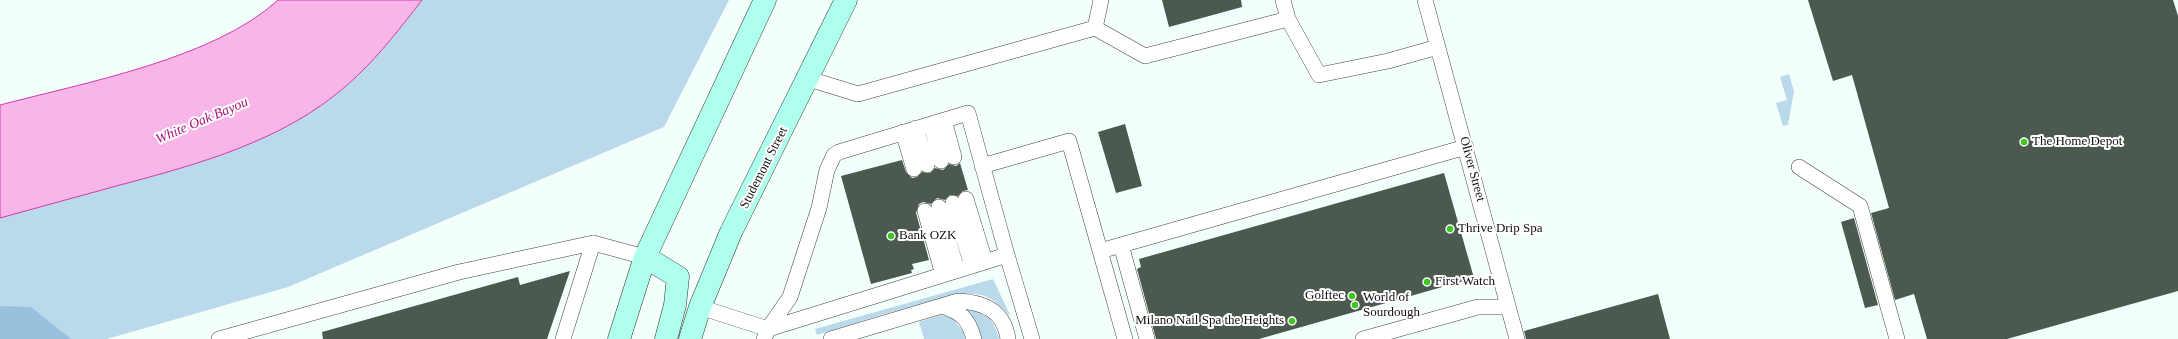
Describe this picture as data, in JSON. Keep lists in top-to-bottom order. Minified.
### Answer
{"streets":{"main road":["Studemont Street"],"lane":["Oliver Street"]},"water":["White Oak Bayou"],"places":["The Home Depot","Thrive Drip Spa","Bank OZK","First Watch","Golftec","World of Sourdough","Milano Nail Spa the Heights"]}
